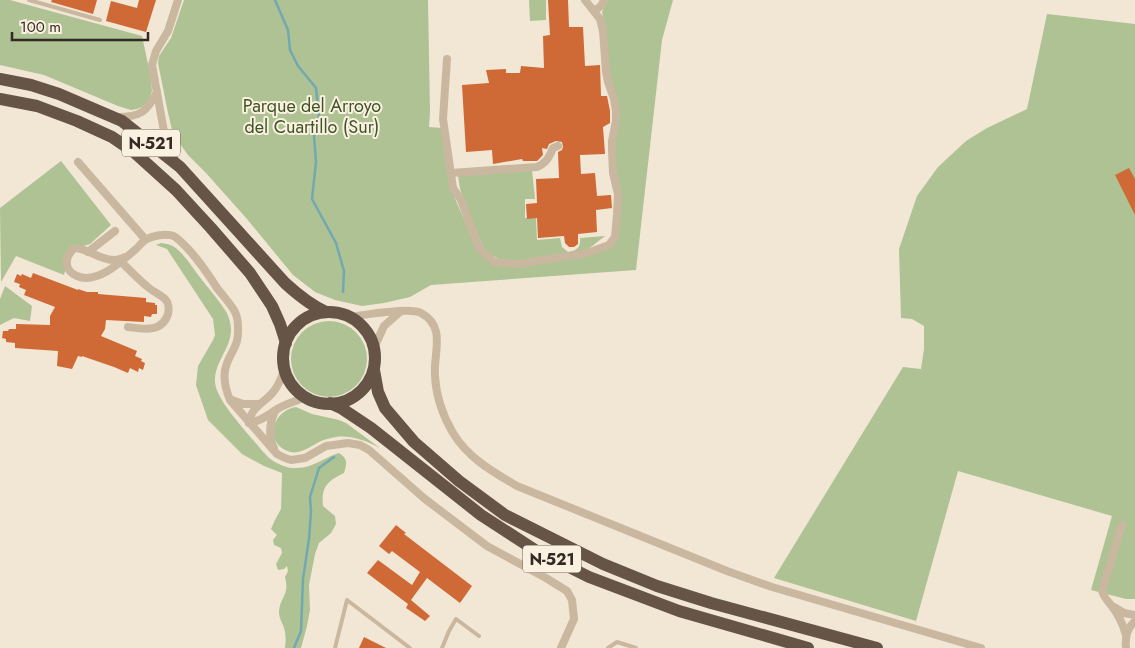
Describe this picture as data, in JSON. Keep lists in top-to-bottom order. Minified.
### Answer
{"streets":{"highway":["N-521"]},"parks":["Parque del Arroyo del Cuartillo (Sur)"],"scale_bar":"100 m"}
